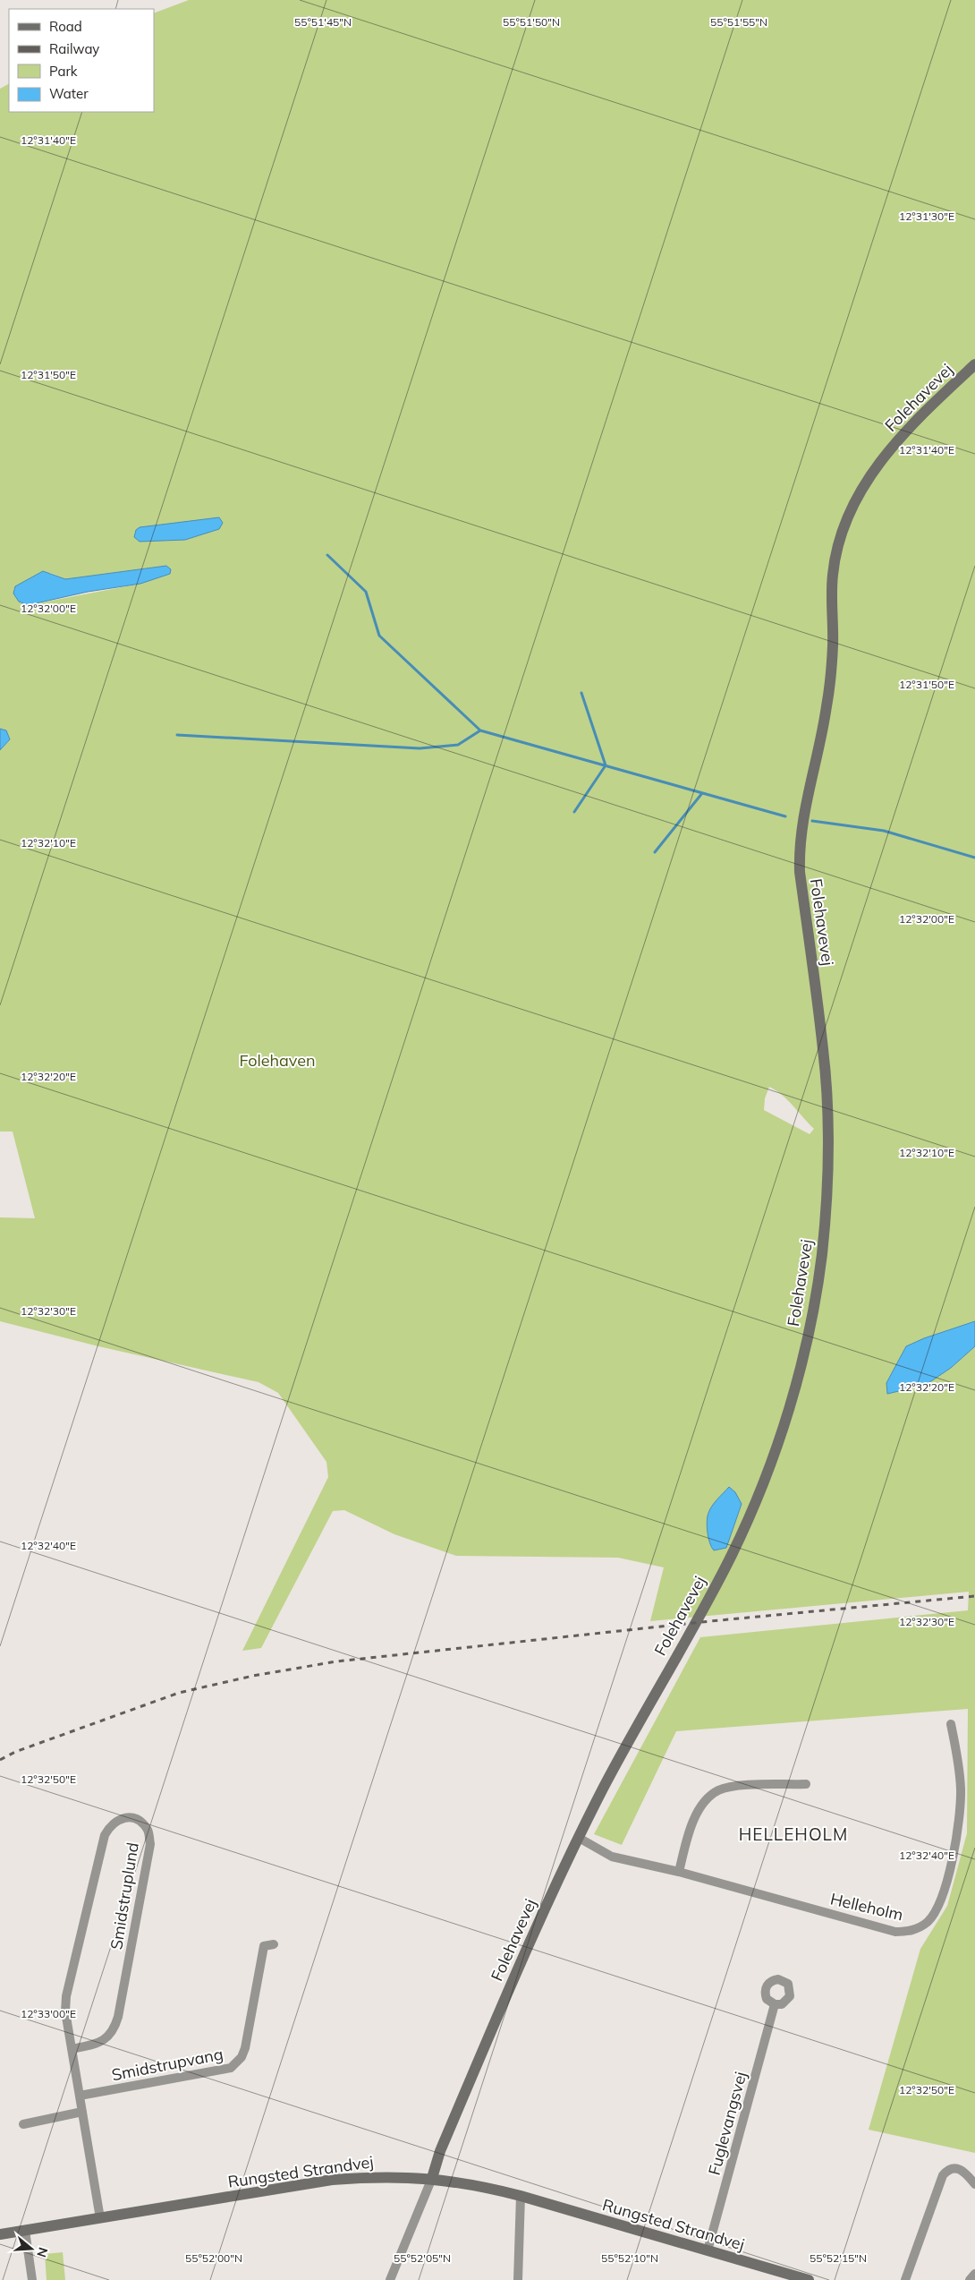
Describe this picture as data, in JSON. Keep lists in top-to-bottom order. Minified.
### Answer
{"streets":{"street":["Folehavevej","Smidstruplund","Helleholm","Smidstrupvang","Fuglevangsvej","Rungsted Strandvej"]},"crossings":[["Folehavevej","Helleholm"],["Folehavevej","Rungsted Strandvej"],["Smidstruplund","Smidstrupvang"],["Smidstruplund","Rungsted Strandvej"],["Fuglevangsvej","Rungsted Strandvej"]],"districts":["HELLEHOLM"],"parks":["Folehaven"],"legend":["Road","Railway","Park","Water"],"north":"right","coordinates":["55°51'45\"N","55°51'50\"N","55°51'55\"N","12°31'40\"E","12°31'30\"E","12°31'50\"E","12°32'00\"E","12°32'10\"E","12°32'20\"E","12°32'30\"E","12°32'40\"E","12°32'50\"E","12°33'00\"E","55°52'00\"N","55°52'05\"N","55°52'10\"N","55°52'15\"N"]}
